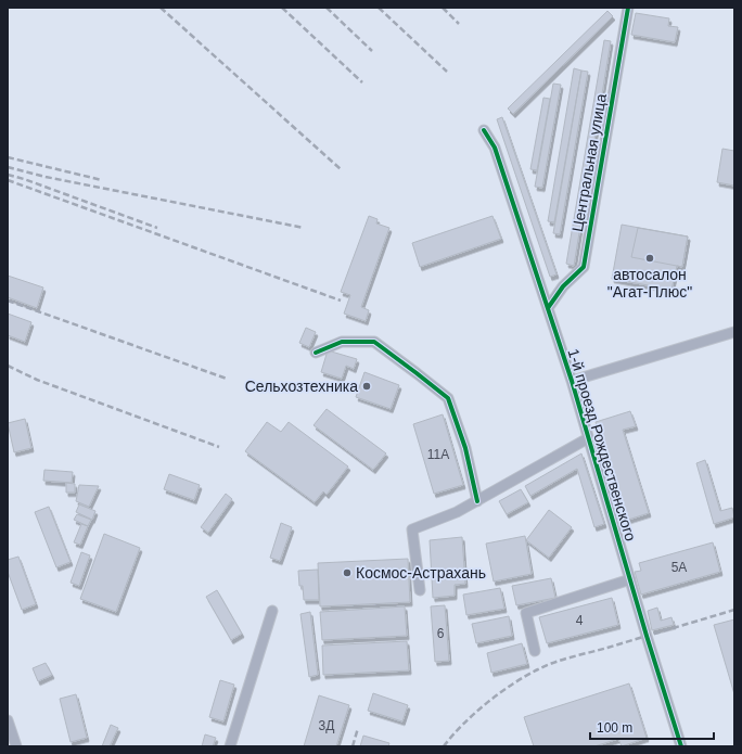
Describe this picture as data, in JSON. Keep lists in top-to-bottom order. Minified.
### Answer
{"streets":{"street":["Центральная улица","1-й проезд Рождественского"]},"crossings":[["Центральная улица","1-й проезд Рождественского"]],"places":["автосалон \"Агат-Плюс\"","Сельхозтехника","Космос-Астрахань"],"house_numbers":["11А","5А","4","6","3Д"],"scale_bar":"100 m"}
